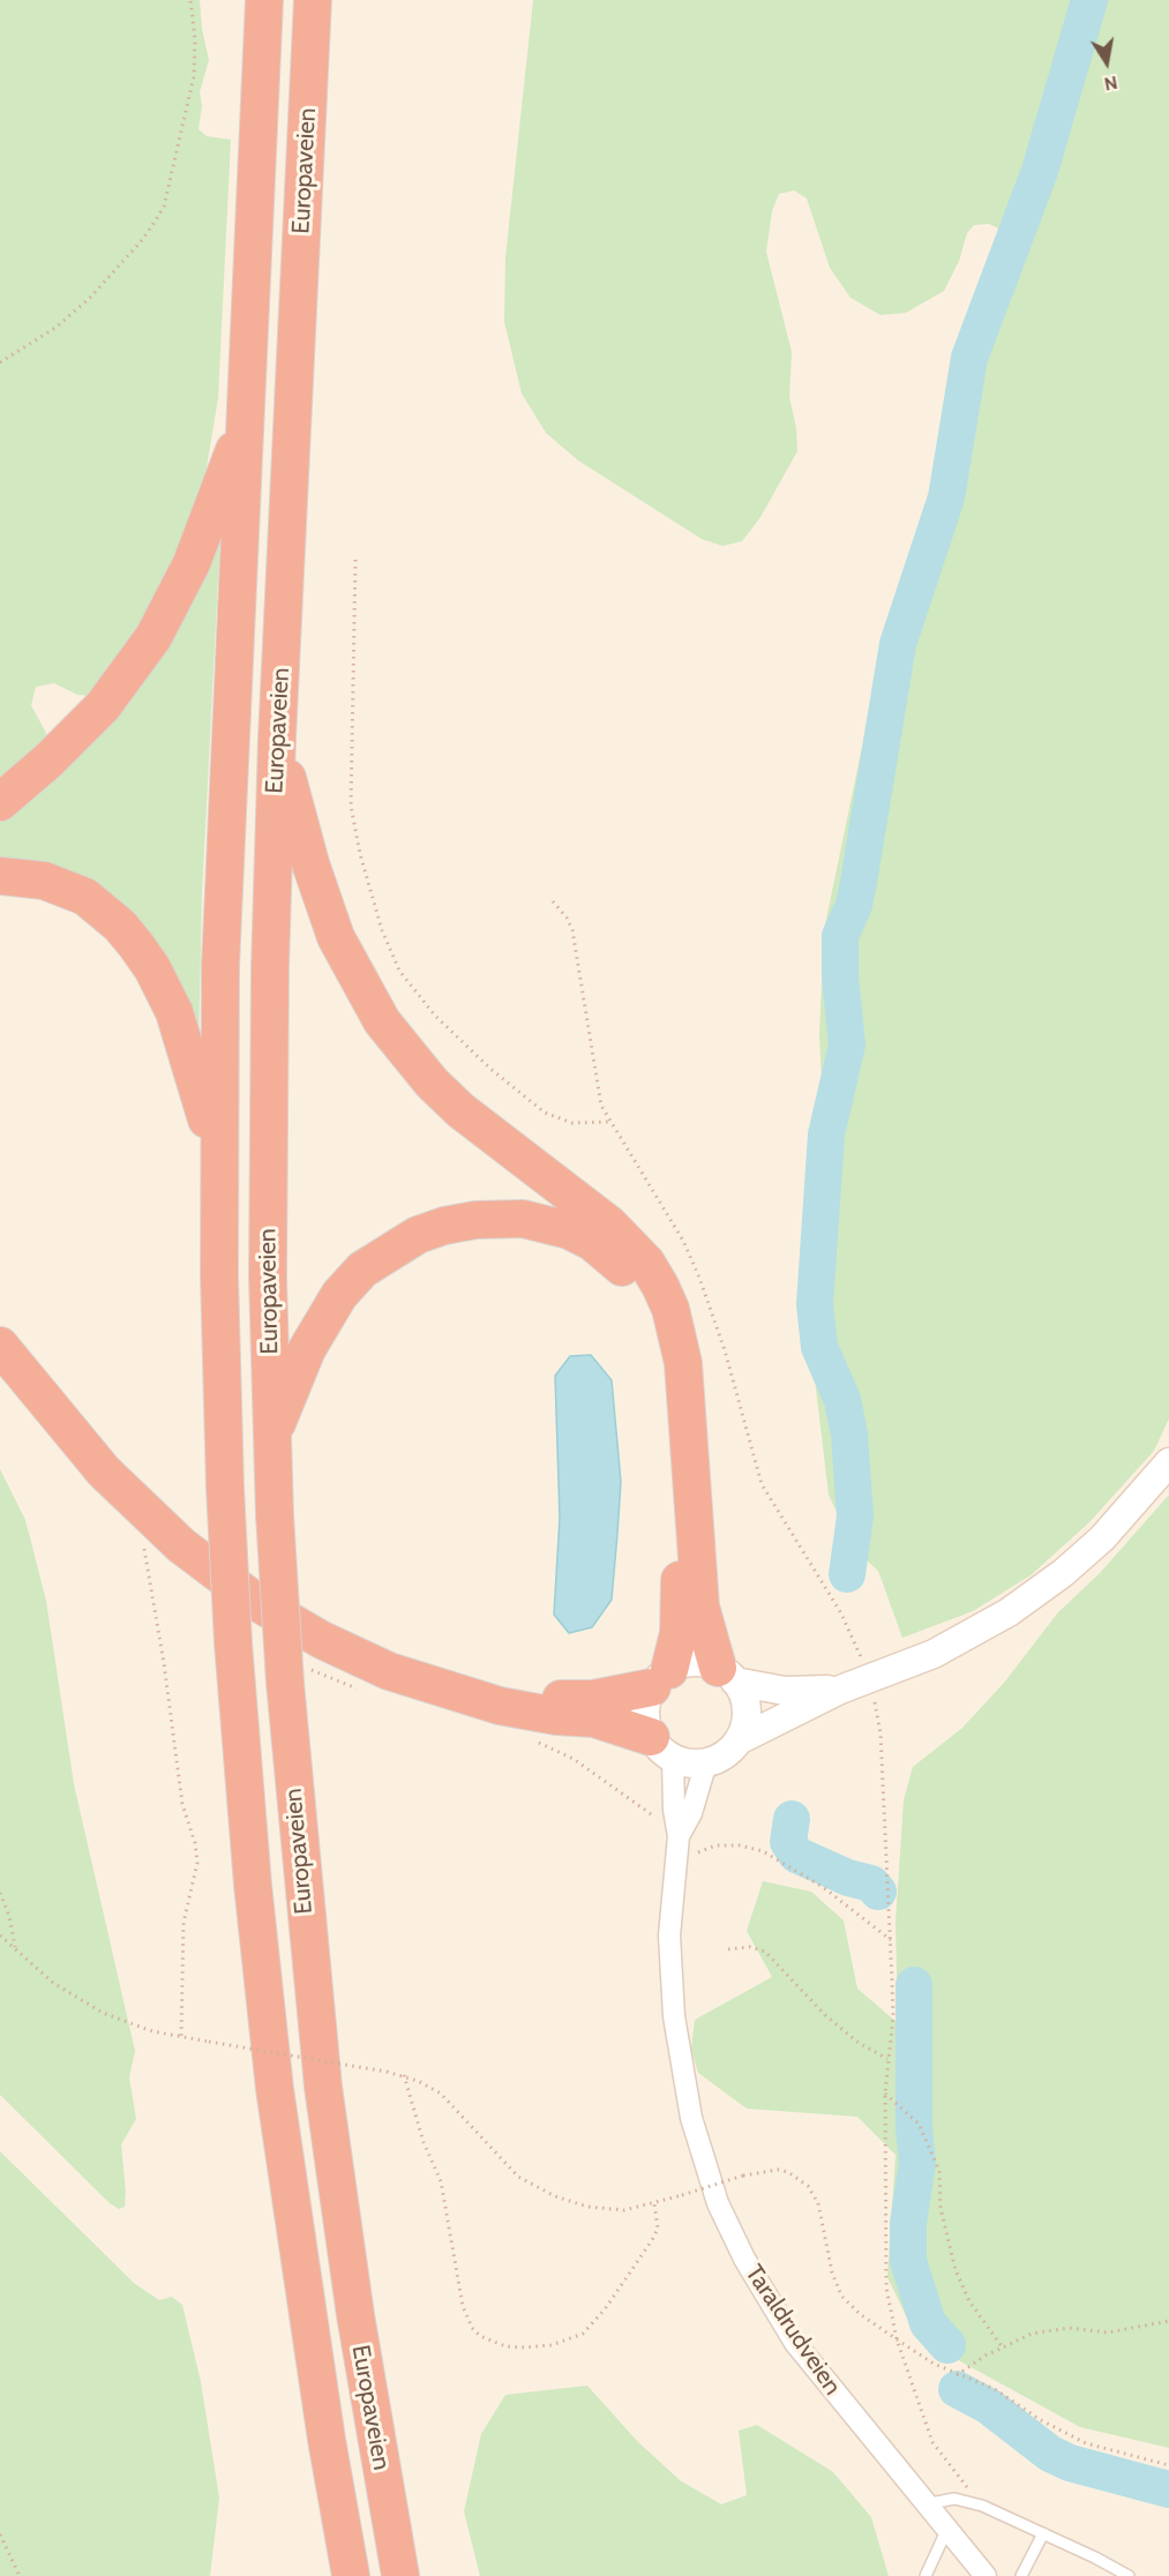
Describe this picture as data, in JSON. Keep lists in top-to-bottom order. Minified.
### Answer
{"streets":{"highway":["Europaveien"],"street":["Taraldrudveien"]},"north":"bottom"}
